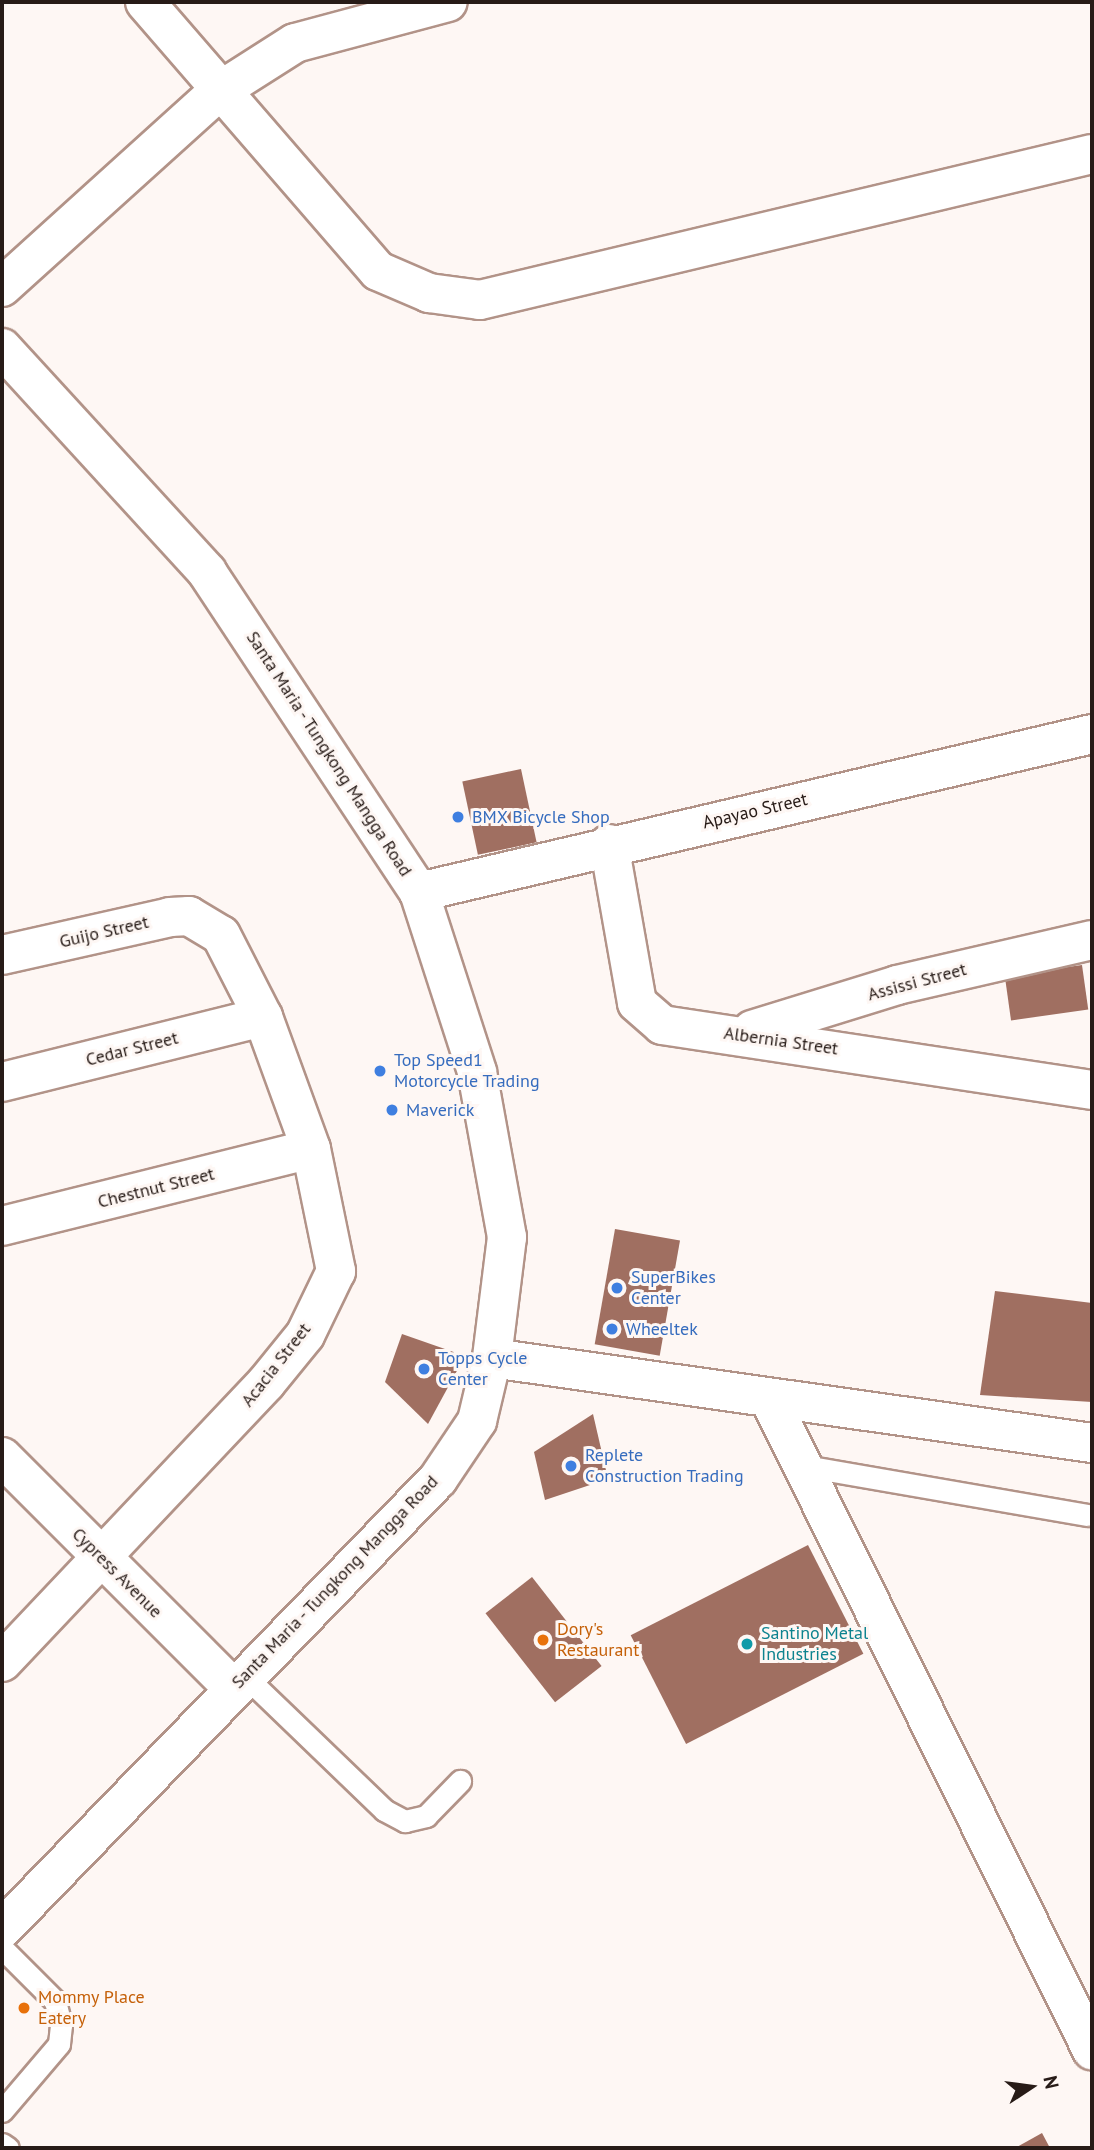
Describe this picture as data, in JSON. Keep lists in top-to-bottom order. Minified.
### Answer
{"streets":{"street":["Santa Maria - Tungkong Mangga Road","Apayao Street","Guijo Street","Assissi Street","Albernia Street","Cedar Street","Chestnut Street","Acacia Street","Cypress Avenue"]},"crossings":[["Santa Maria - Tungkong Mangga Road","Apayao Street"],["Santa Maria - Tungkong Mangga Road","Cypress Avenue"],["Apayao Street","Albernia Street"],["Guijo Street","Acacia Street"],["Assissi Street","Albernia Street"],["Cedar Street","Acacia Street"],["Chestnut Street","Acacia Street"],["Acacia Street","Cypress Avenue"]],"places":["BMX Bicycle Shop","Top Speed1 Motorcycle Trading","Maverick","SuperBikes Center","Wheeltek","Topps Cycle Center","Replete Construction Trading","Dory's Restaurant","Santino Metal Industries","Mommy Place Eatery"],"north":"right"}
